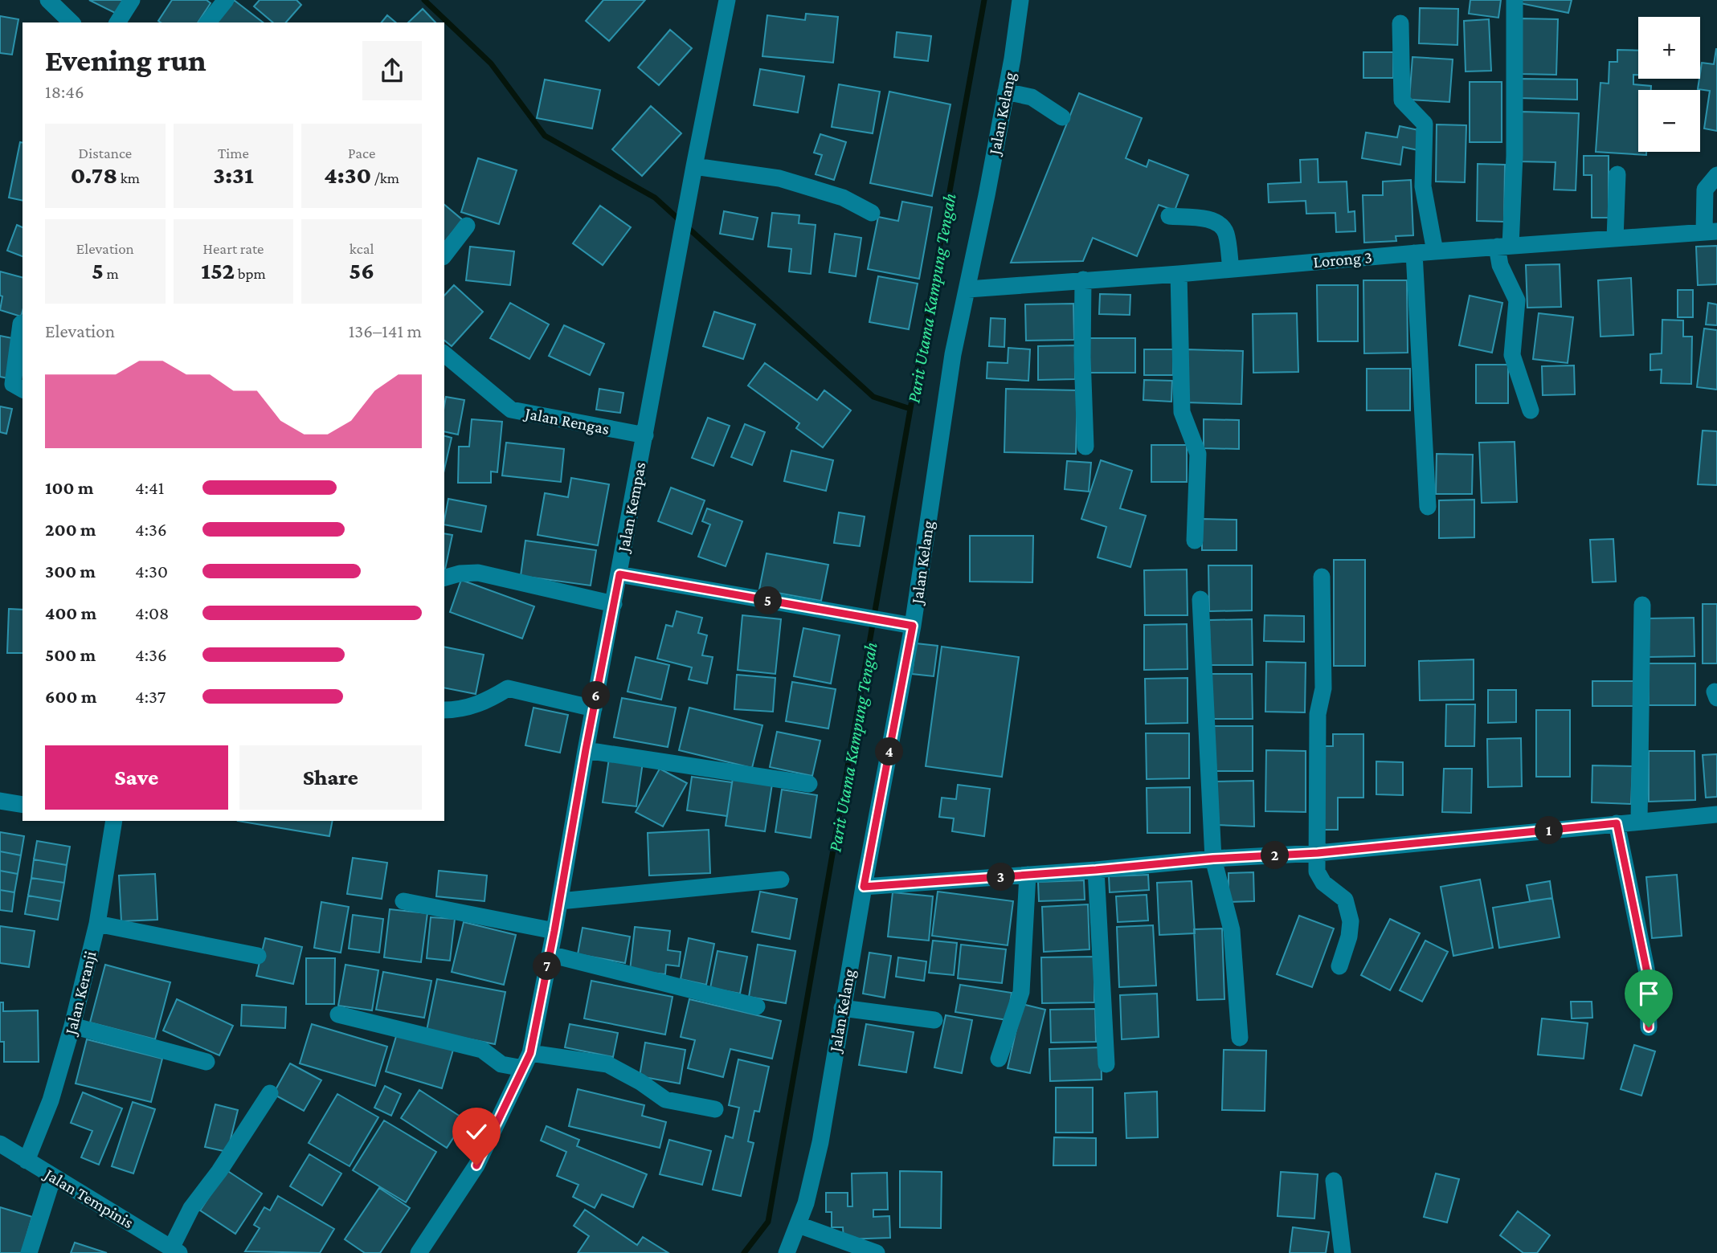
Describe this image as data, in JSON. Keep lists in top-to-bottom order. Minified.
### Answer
{"streets":{"street":["Jalan Kelang","Lorong 3","Jalan Rengas","Jalan Kempas","Jalan Keranji","Jalan Tempinis"]},"crossings":[["Jalan Kelang","Lorong 3"],["Jalan Rengas","Jalan Kempas"],["Jalan Keranji","Jalan Tempinis"]],"water":["Parit Utama Kampung Tengah"],"page":{"map_buttons":["+","−"],"heading":["Evening run","18:46"],"stats":[["Distance","0.78 km"],["Time","3:31"],["Pace","4:30 /km"],["Elevation","5 m"],["Heart rate","152 bpm"],["kcal","56"]],"chart":["Elevation","136–141 m"],"list":[{"name":"100 m","note":"4:41"},{"name":"200 m","note":"4:36"},{"name":"300 m","note":"4:30"},{"name":"400 m","note":"4:08"},{"name":"500 m","note":"4:36"},{"name":"600 m","note":"4:37"}],"pins":["5","6","4","1","2","3","7"],"buttons":["Save","Share"]}}
